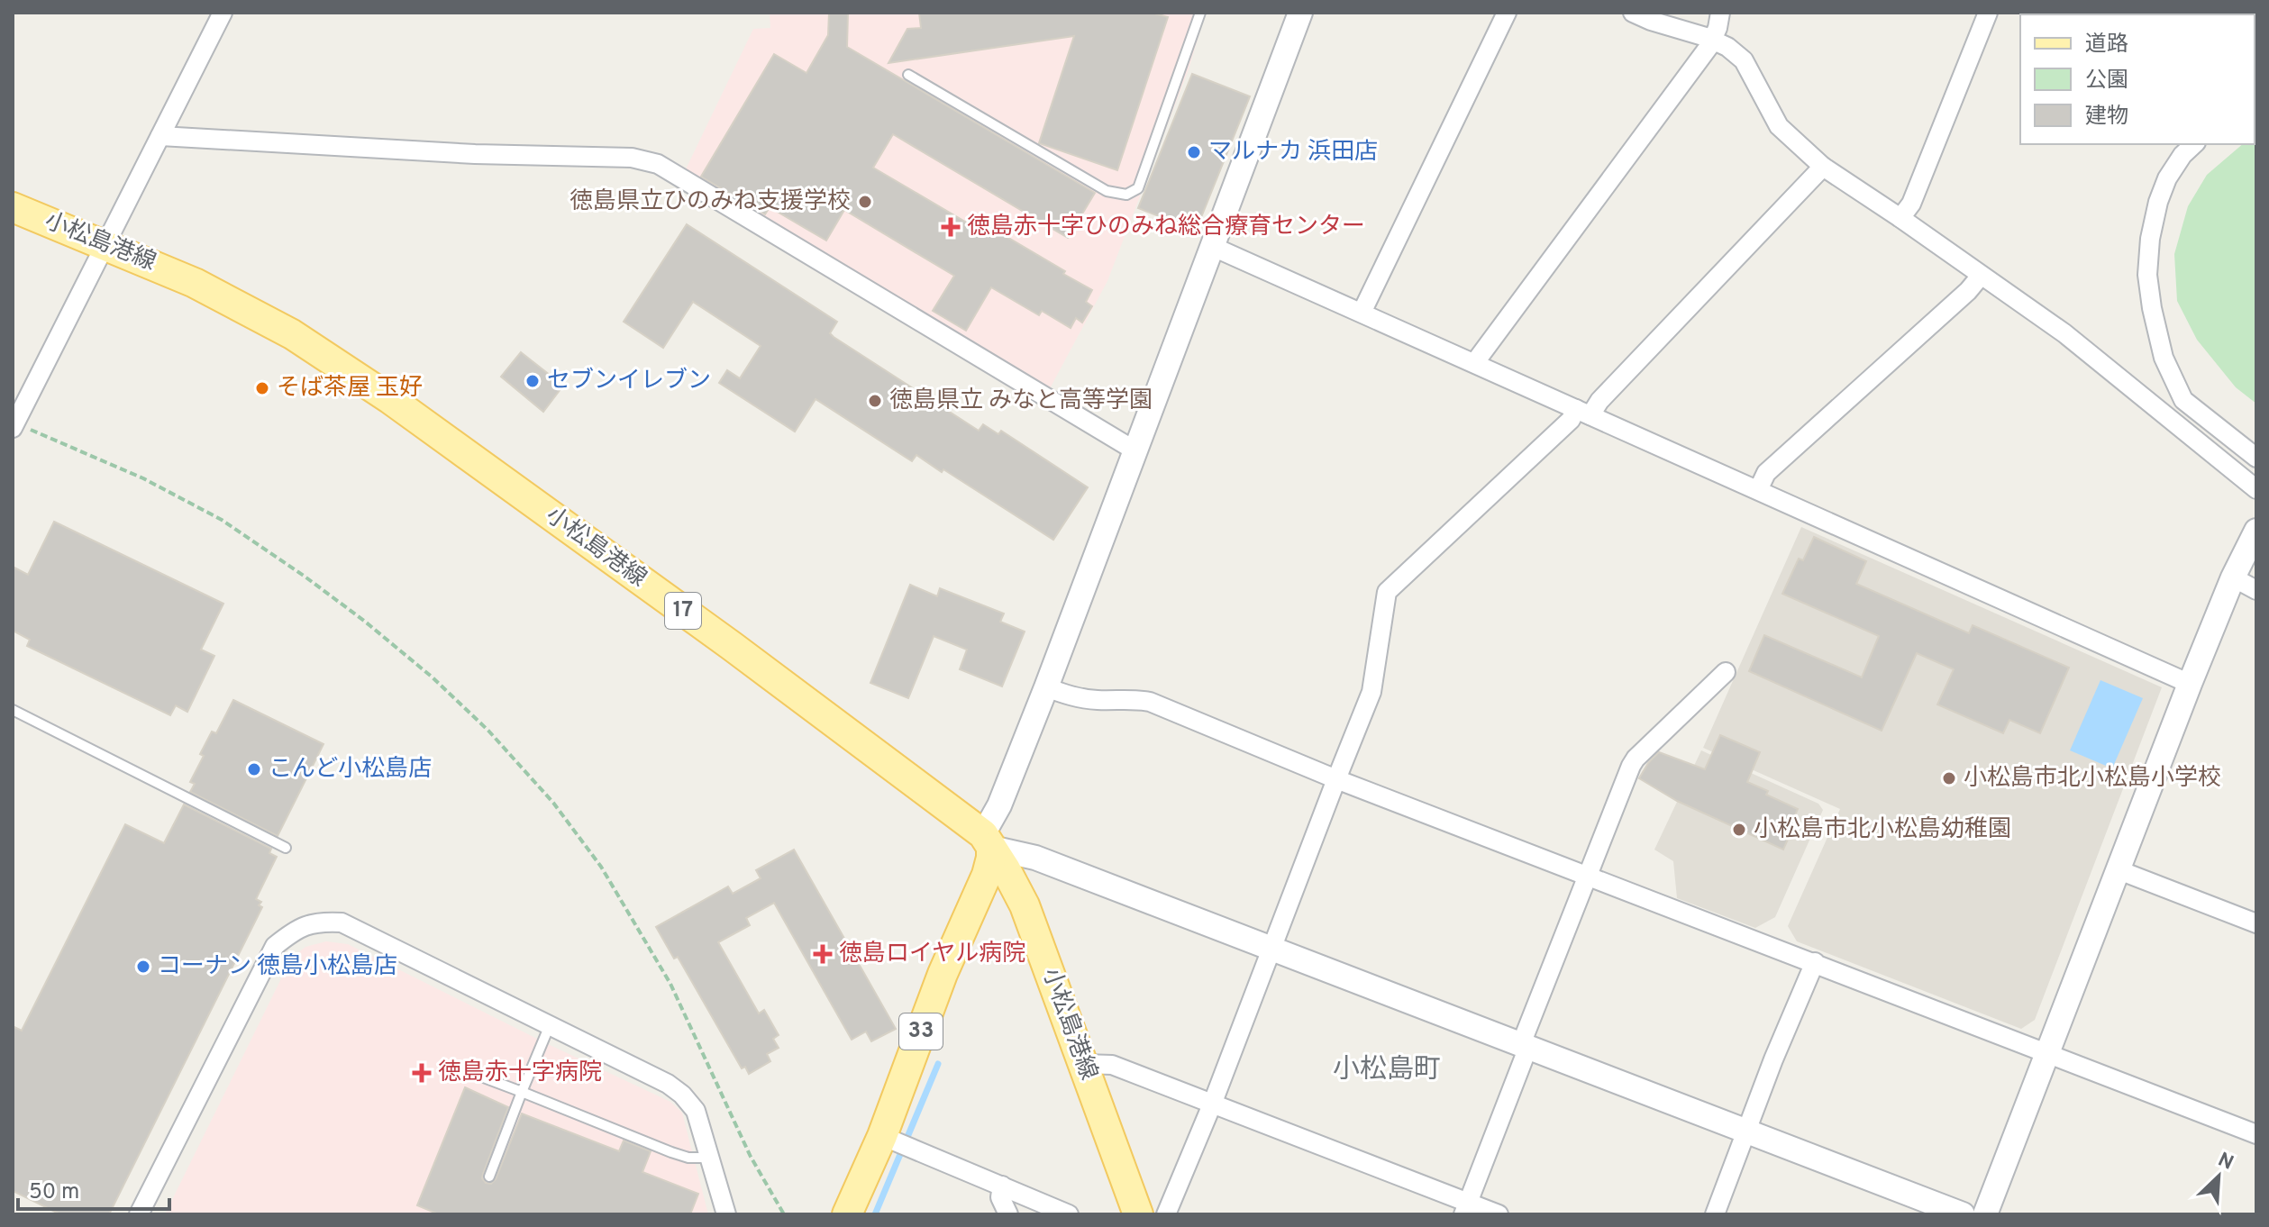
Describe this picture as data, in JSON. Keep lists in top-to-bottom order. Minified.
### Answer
{"streets":{"main road":["小松島港線","17","33"]},"crossings":[["小松島港線","33"]],"districts":["小松島町"],"places":{"other":["マルナカ 浜田店","徳島県立ひのみね支援学校","セブンイレブン","そば茶屋 玉好","徳島県立 みなと高等学園","こんど小松島店","小松島市北小松島小学校","小松島市北小松島幼稚園","コーナン 徳島小松島店"],"health":["徳島赤十字ひのみね総合療育センター","徳島ロイヤル病院","徳島赤十字病院"]},"legend":["道路","公園","建物"],"scale_bar":"50 m","north":"top right"}
